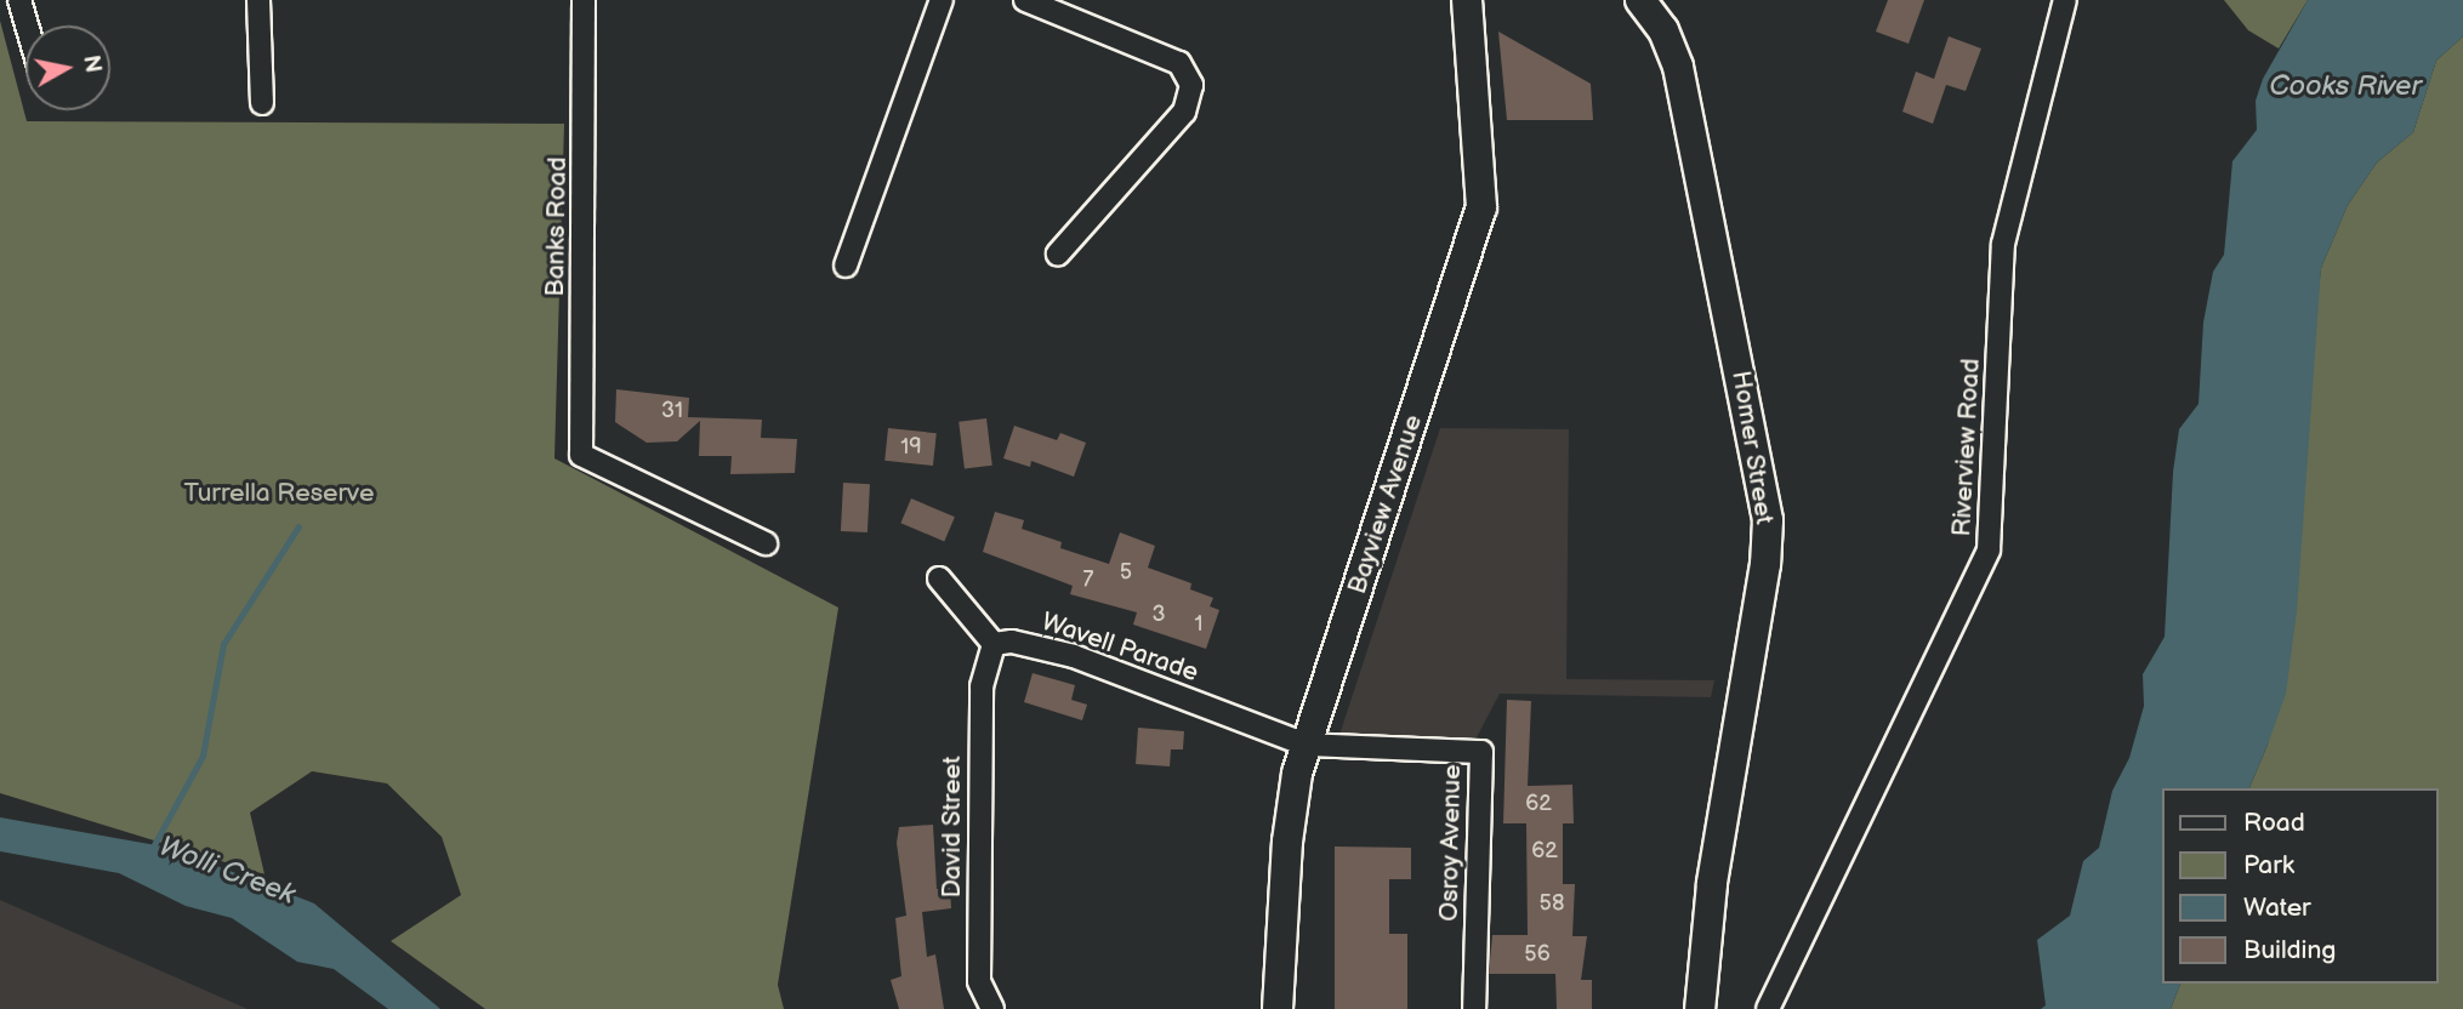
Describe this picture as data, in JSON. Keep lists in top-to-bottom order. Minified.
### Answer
{"streets":{"main road":["Homer Street","Bayview Avenue"],"street":["Banks Road","Riverview Road","Wavell Parade","David Street","Osroy Avenue"]},"crossings":[["Bayview Avenue","Wavell Parade"],["Bayview Avenue","Osroy Avenue"],["Wavell Parade","David Street"],["Wavell Parade","Osroy Avenue"]],"water":["Cooks River","Wolli Creek"],"parks":["Turrella Reserve"],"house_numbers":["31","19","5","7","3","1","62","62","58","56"],"legend":["Road","Park","Water","Building"],"north":"right"}
